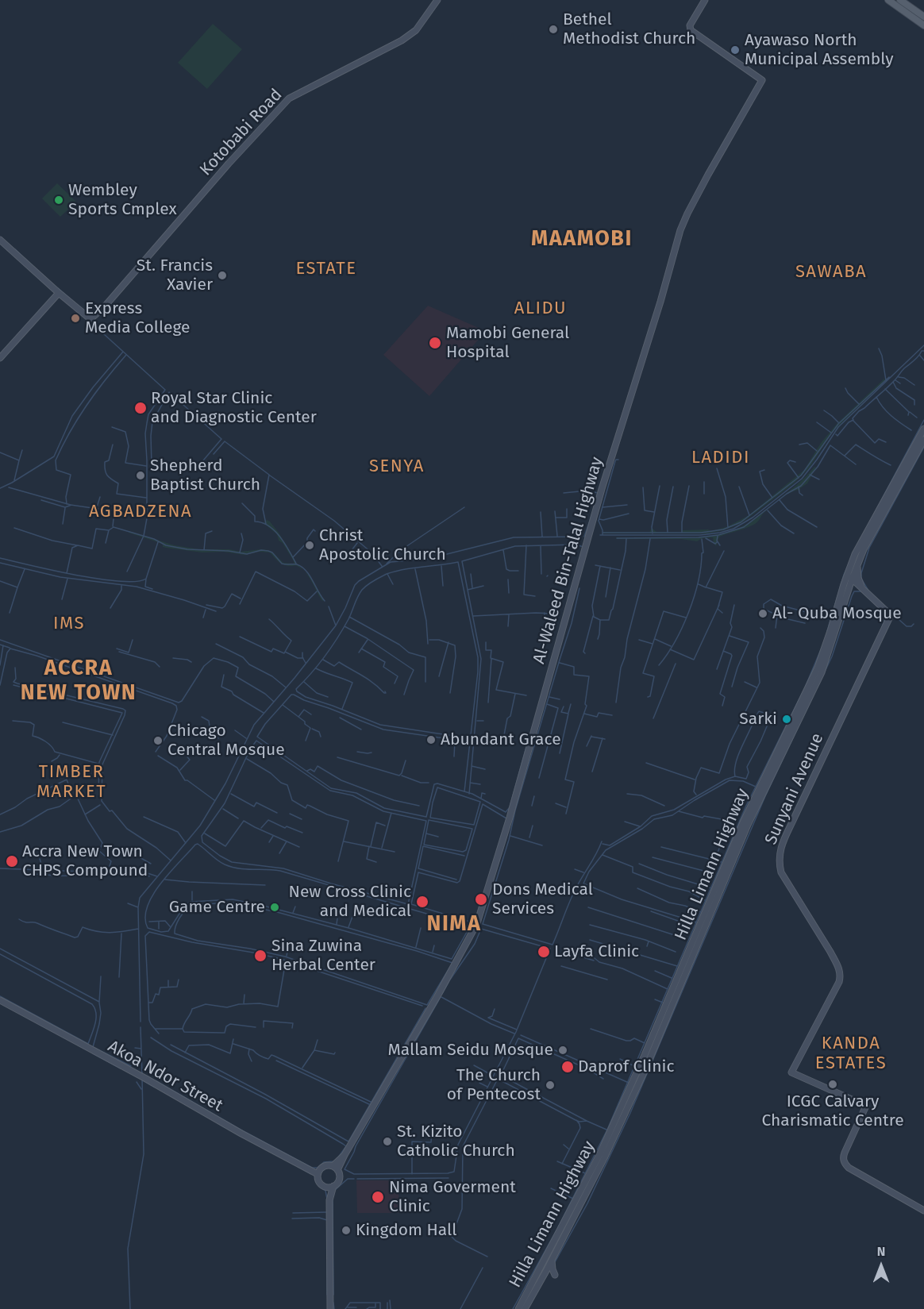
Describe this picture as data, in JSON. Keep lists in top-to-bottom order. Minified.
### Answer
{"streets":{"street":["Kotobabi Road","Al-Waleed Bin-Talal Highway","Sunyani Avenue","Hilla Limann Highway","Akoa Ndor Street"]},"crossings":[["Al-Waleed Bin-Talal Highway","Akoa Ndor Street"]],"districts":["MAAMOBI","ESTATE","SAWABA","ALIDU","LADIDI","SENYA","AGBADZENA","IMS","ACCRA NEW TOWN","TIMBER MARKET","NIMA","KANDA ESTATES"],"places":["Bethel Methodist Church","Ayawaso North Municipal Assembly","Wembley Sports Cmplex","St. Francis Xavier","Express Media College","Mamobi General Hospital","Royal Star Clinic and Diagnostic Center","Shepherd Baptist Church","Christ Apostolic Church","Al- Quba Mosque","Sarki","Abundant Grace","Chicago Central Mosque","Accra New Town CHPS Compound","Dons Medical Services","New Cross Clinic and Medical","Game Centre","Layfa Clinic","Sina Zuwina Herbal Center","Mallam Seidu Mosque","Daprof Clinic","ICGC Calvary Charismatic Centre","The Church of Pentecost","St. Kizito Catholic Church","Nima Goverment Clinic","Kingdom Hall"],"north":"top"}
